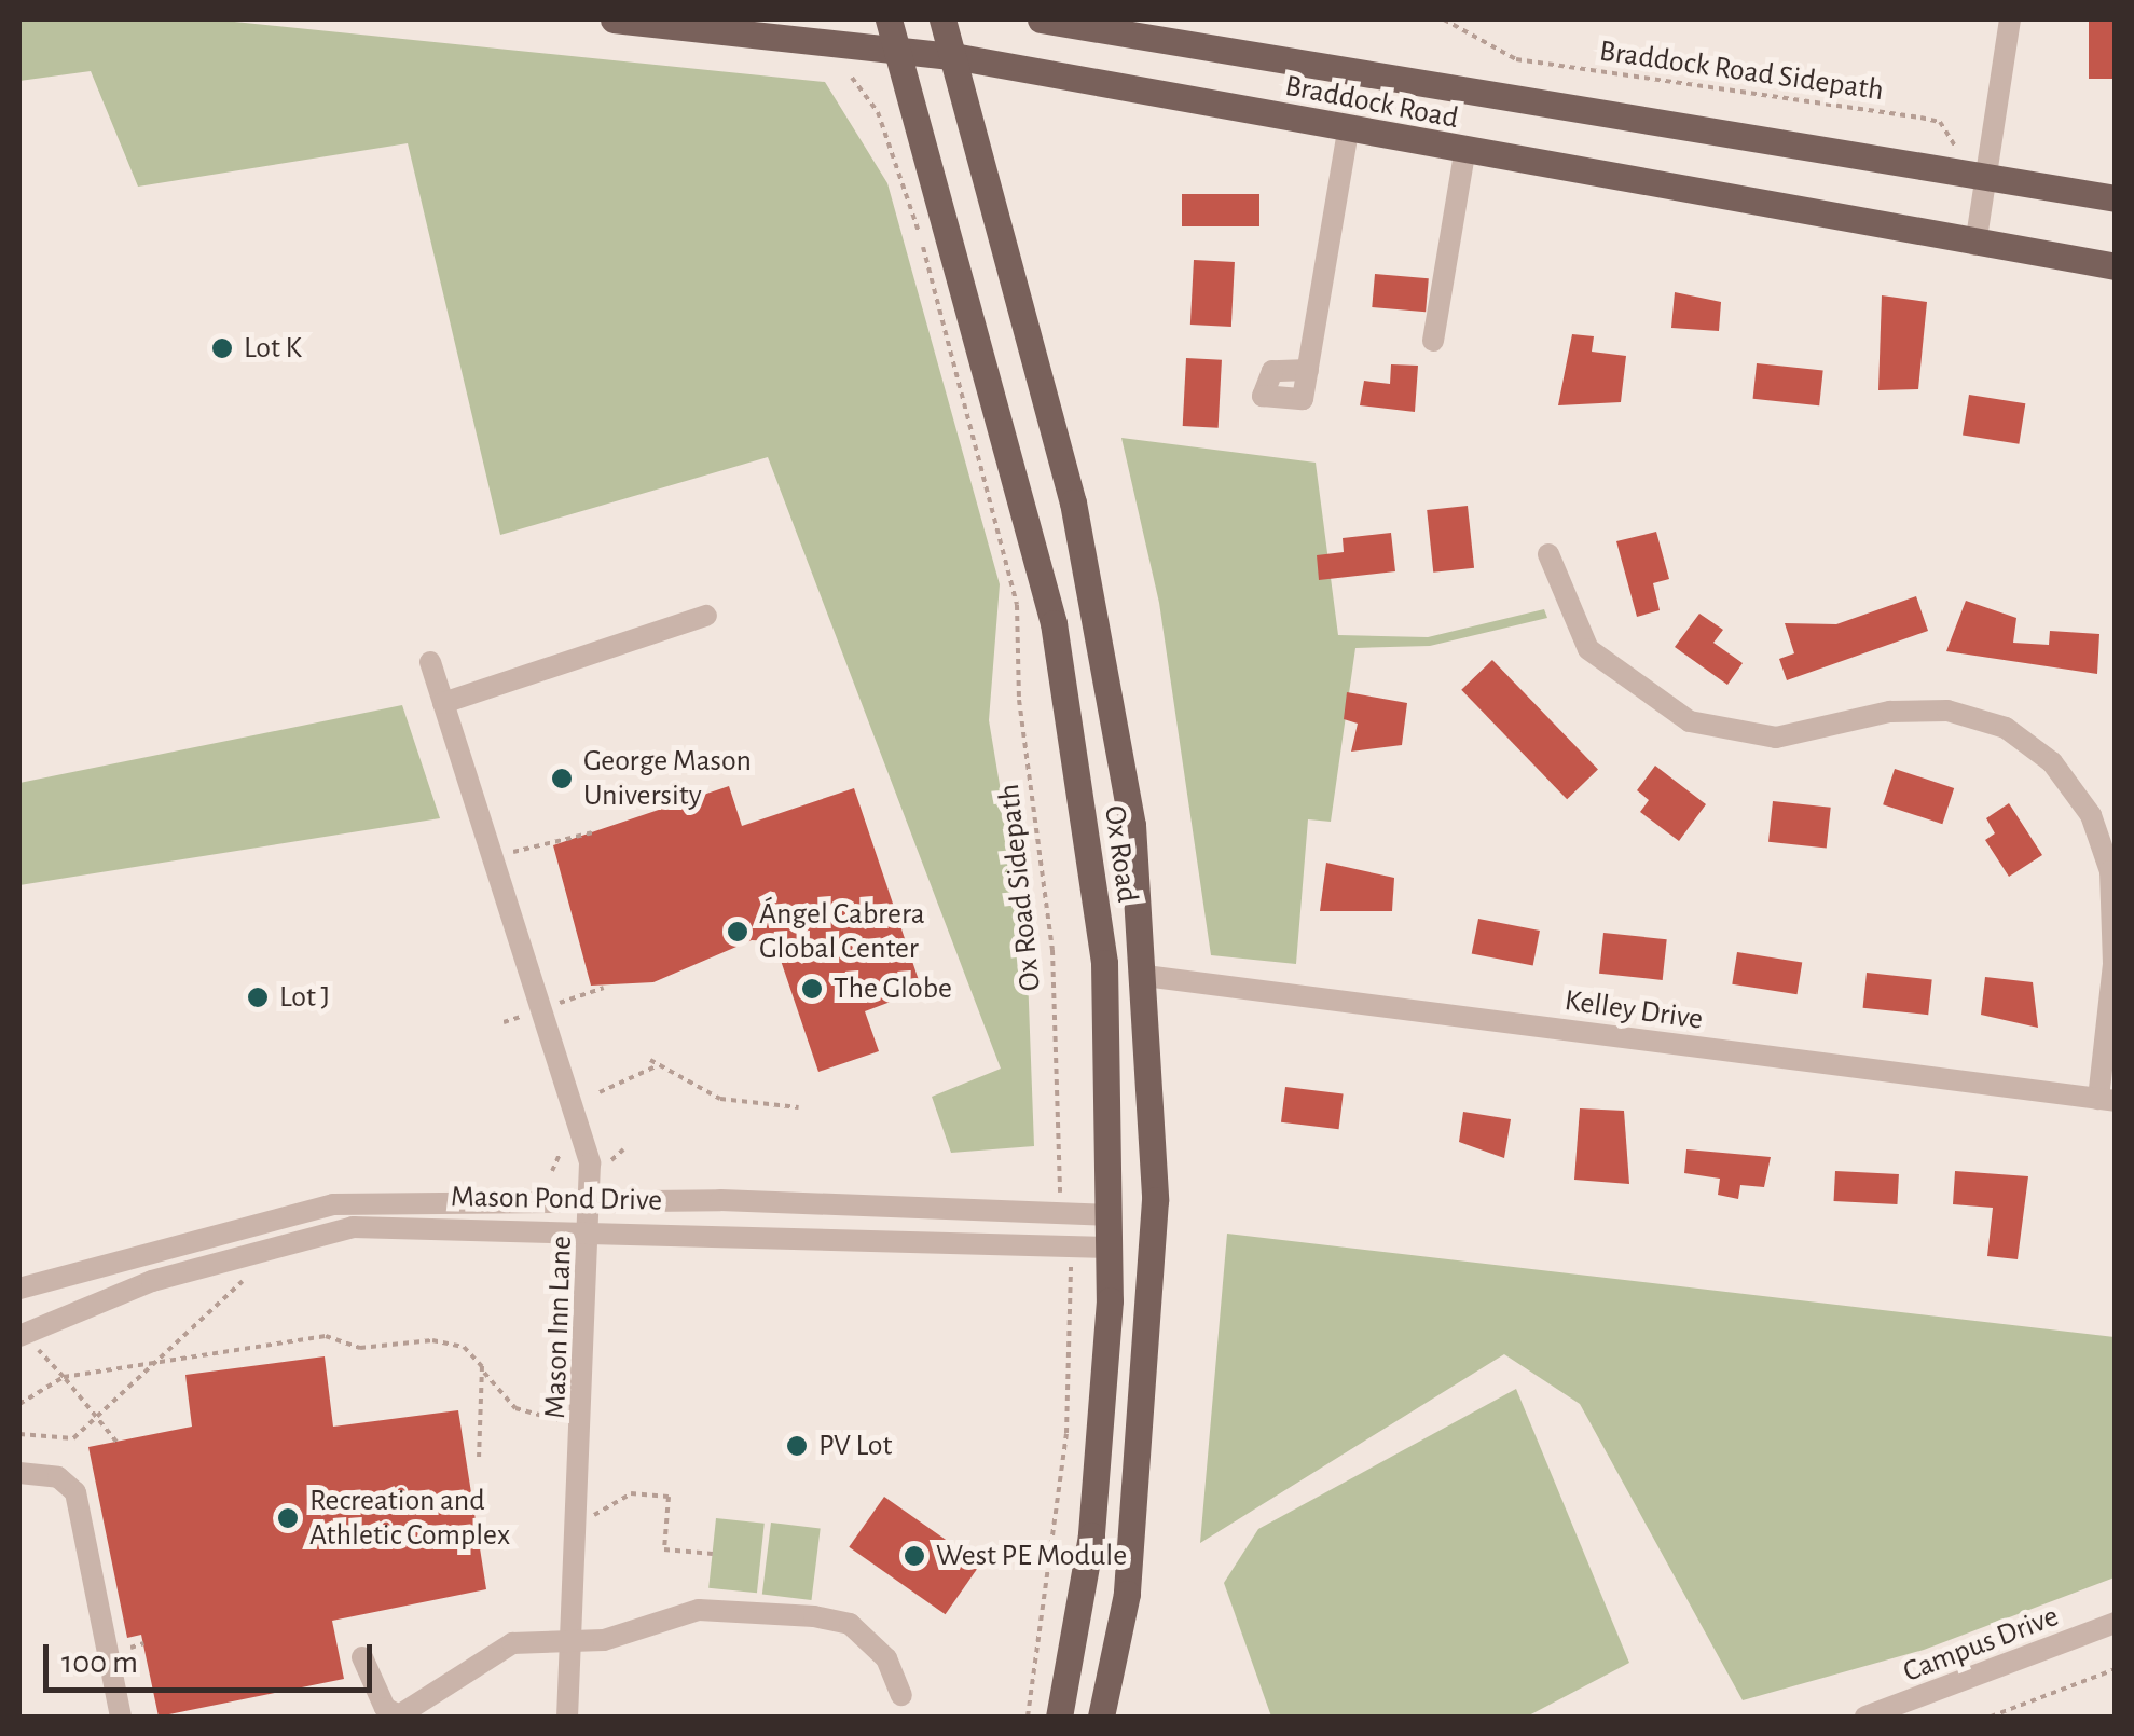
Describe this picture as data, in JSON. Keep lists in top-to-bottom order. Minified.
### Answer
{"streets":{"main road":["Braddock Road","Ox Road"],"street":["Kelley Drive","Mason Pond Drive","Mason Inn Lane","Campus Drive"],"path":["Braddock Road Sidepath","Ox Road Sidepath"]},"crossings":[["Braddock Road","Ox Road"],["Ox Road","Kelley Drive"],["Ox Road","Mason Pond Drive"],["Ox Road Sidepath","Mason Pond Drive"],["Mason Pond Drive","Mason Inn Lane"]],"places":["Lot K","George Mason University","Ángel Cabrera Global Center","The Globe","Lot J","PV Lot","Recreation and Athletic Complex","West PE Module"],"scale_bar":"100 m"}
